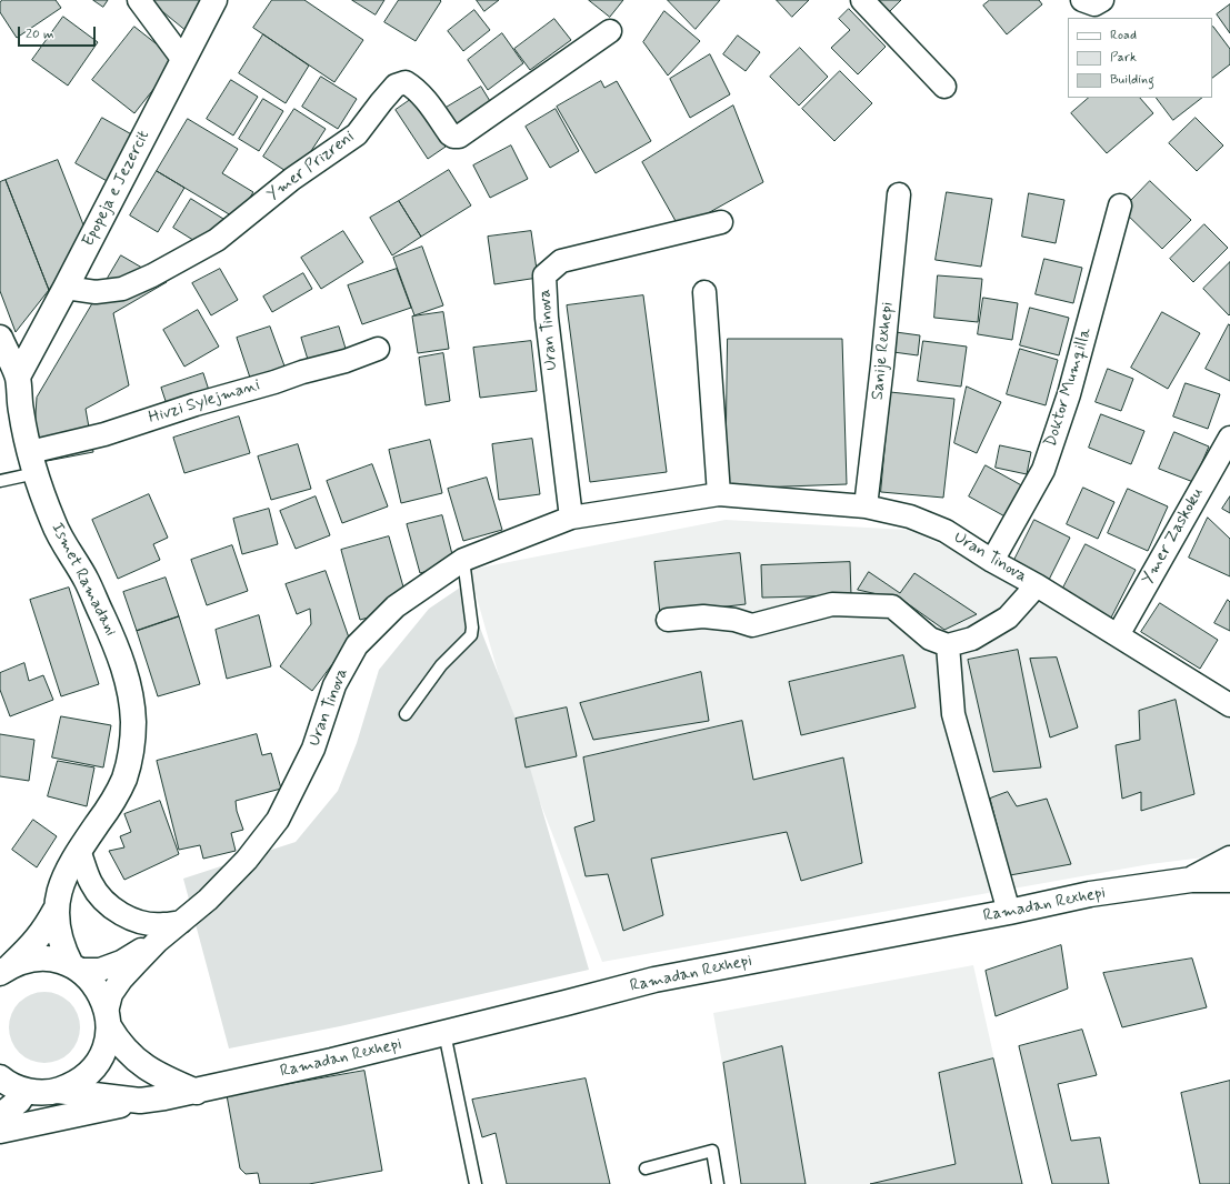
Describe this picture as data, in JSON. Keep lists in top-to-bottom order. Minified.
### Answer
{"streets":{"street":["Ymer Prizreni","Epopeja e Jezercit","Uran Tinova","Sanije Rexhepi","Doktor Mumqilla","Hivzi Sylejmani","Ymer Zaskoku","Ismet Ramadani","Ramadan Rexhepi"]},"crossings":[["Ymer Prizreni","Epopeja e Jezercit"],["Epopeja e Jezercit","Ismet Ramadani"],["Uran Tinova","Sanije Rexhepi"],["Uran Tinova","Doktor Mumqilla"],["Uran Tinova","Ymer Zaskoku"],["Hivzi Sylejmani","Ismet Ramadani"]],"legend":["Road","Park","Building"],"scale_bar":"20 m"}
